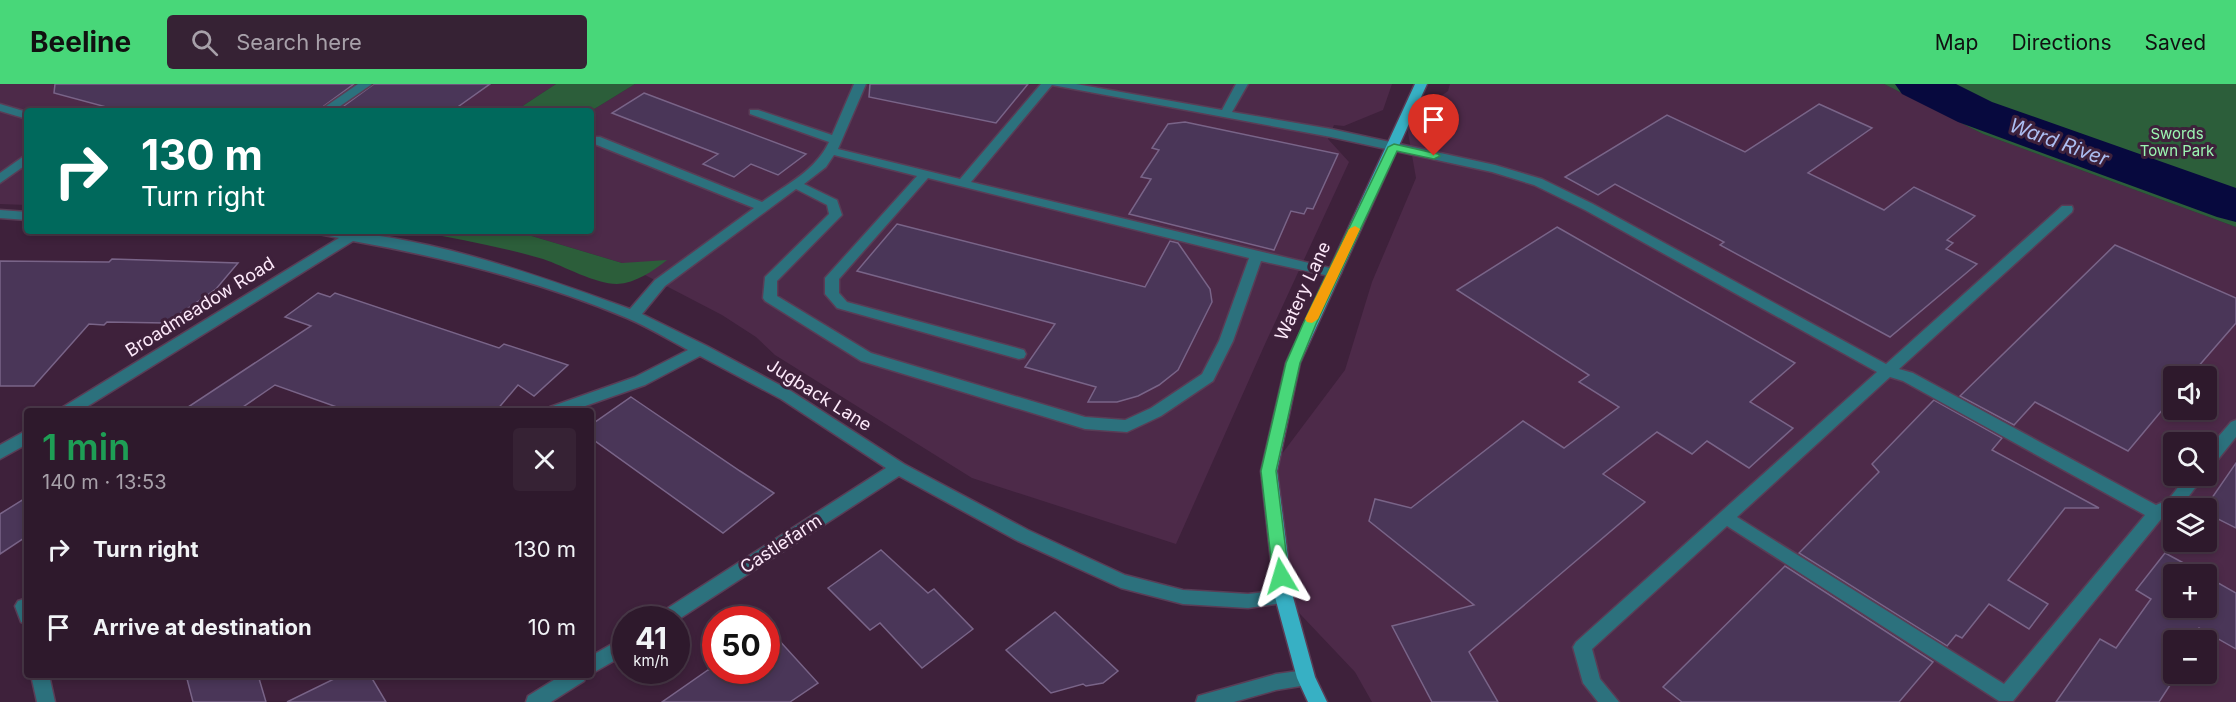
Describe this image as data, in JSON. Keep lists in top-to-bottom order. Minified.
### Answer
{"streets":{"main road":["Watery Lane"],"street":["Broadmeadow Road","Jugback Lane","Castlefarm"]},"crossings":[["Watery Lane","Jugback Lane"],["Broadmeadow Road","Jugback Lane"],["Jugback Lane","Castlefarm"]],"water":["Ward River"],"parks":["Swords Town Park"],"page":{"header":"Beeline","search":"Search here","nav":["Map","Directions","Saved"],"turn":["130 m","Turn right"],"map_buttons":["+","−"],"heading":["1 min","140 m · 13:53"],"list":[{"name":"Turn right","value":"130 m"},{"name":"Arrive at destination","value":"10 m"}],"speed":"41 km/h","limit":"50"}}
